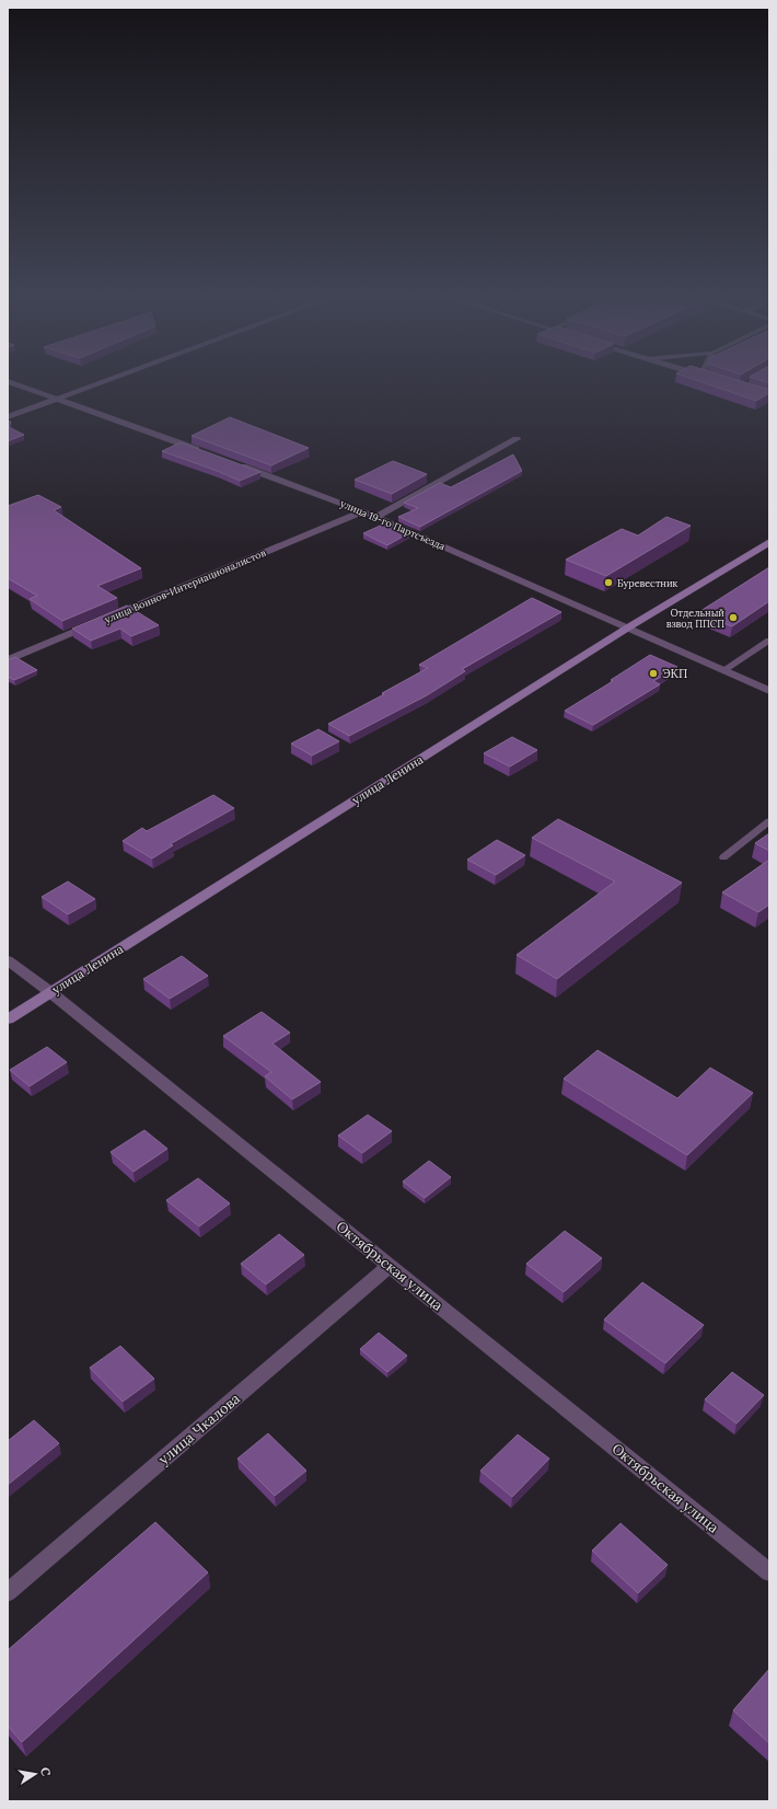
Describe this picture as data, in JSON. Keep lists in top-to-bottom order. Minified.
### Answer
{"streets":{"main road":["улица Ленина"],"street":["улица 19-го Партсъезда","улица Воинов-Интернационалистов","Октябрьская улица","улица Чкалова"]},"crossings":[["улица 19-го Партсъезда","улица Воинов-Интернационалистов"],["улица 19-го Партсъезда","улица Ленина"],["улица Ленина","Октябрьская улица"],["Октябрьская улица","улица Чкалова"]],"places":["Буревестник","Отдельный взвод ППСП","ЭКП"],"north":"right"}
